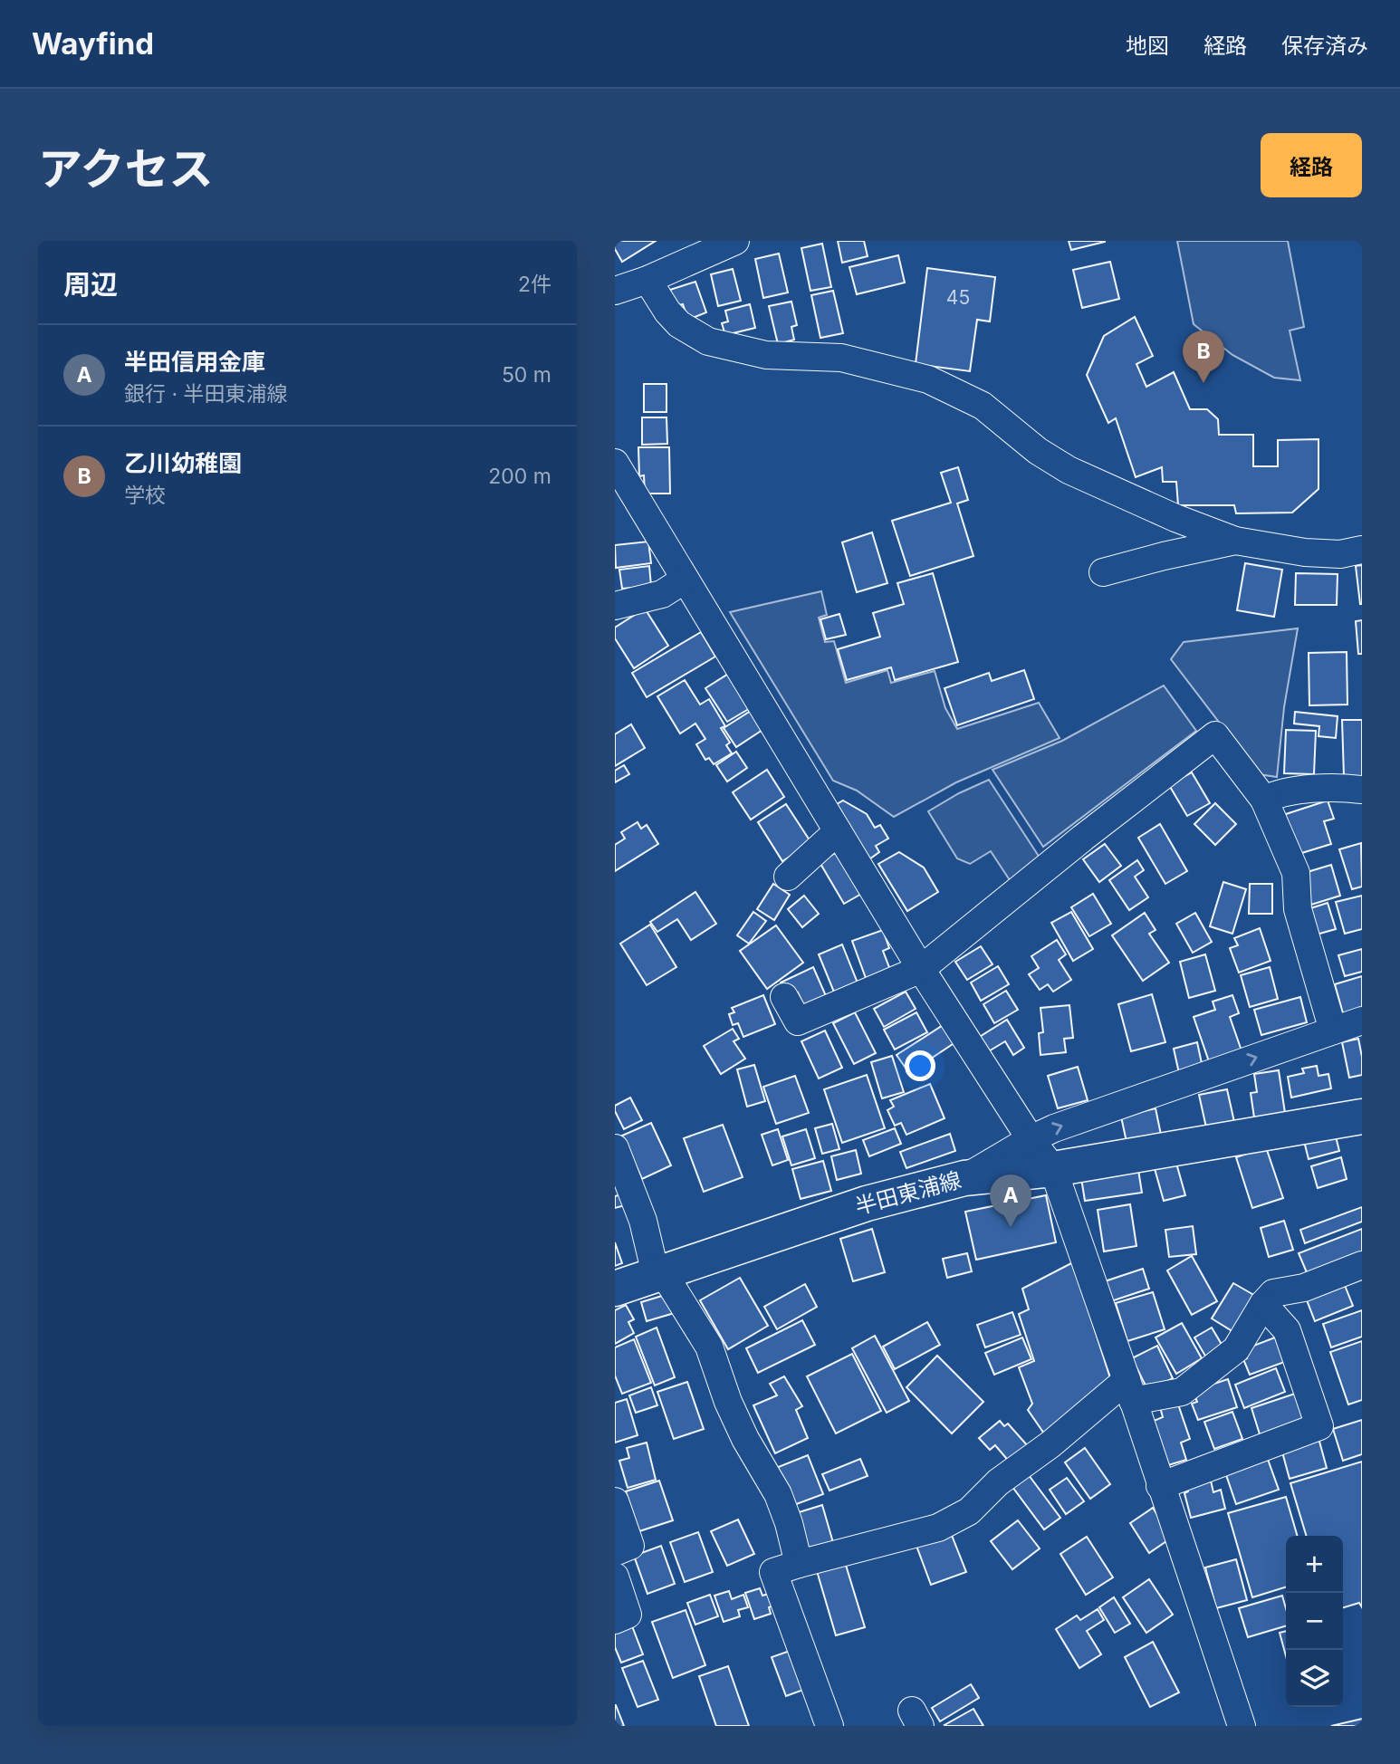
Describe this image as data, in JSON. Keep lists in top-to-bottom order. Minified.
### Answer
{"streets":{"main road":["半田東浦線"]},"house_numbers":["45"],"page":{"header":"Wayfind","nav":["地図","経路","保存済み"],"title":"アクセス","buttons":"経路","heading":["周辺","2件"],"list":[{"mark":"A","name":"半田信用金庫","note":"銀行 · 半田東浦線","value":"50 m"},{"mark":"B","name":"乙川幼稚園","note":"学校","value":"200 m"}],"pins":["B","A"],"map_buttons":["+","−"]}}
